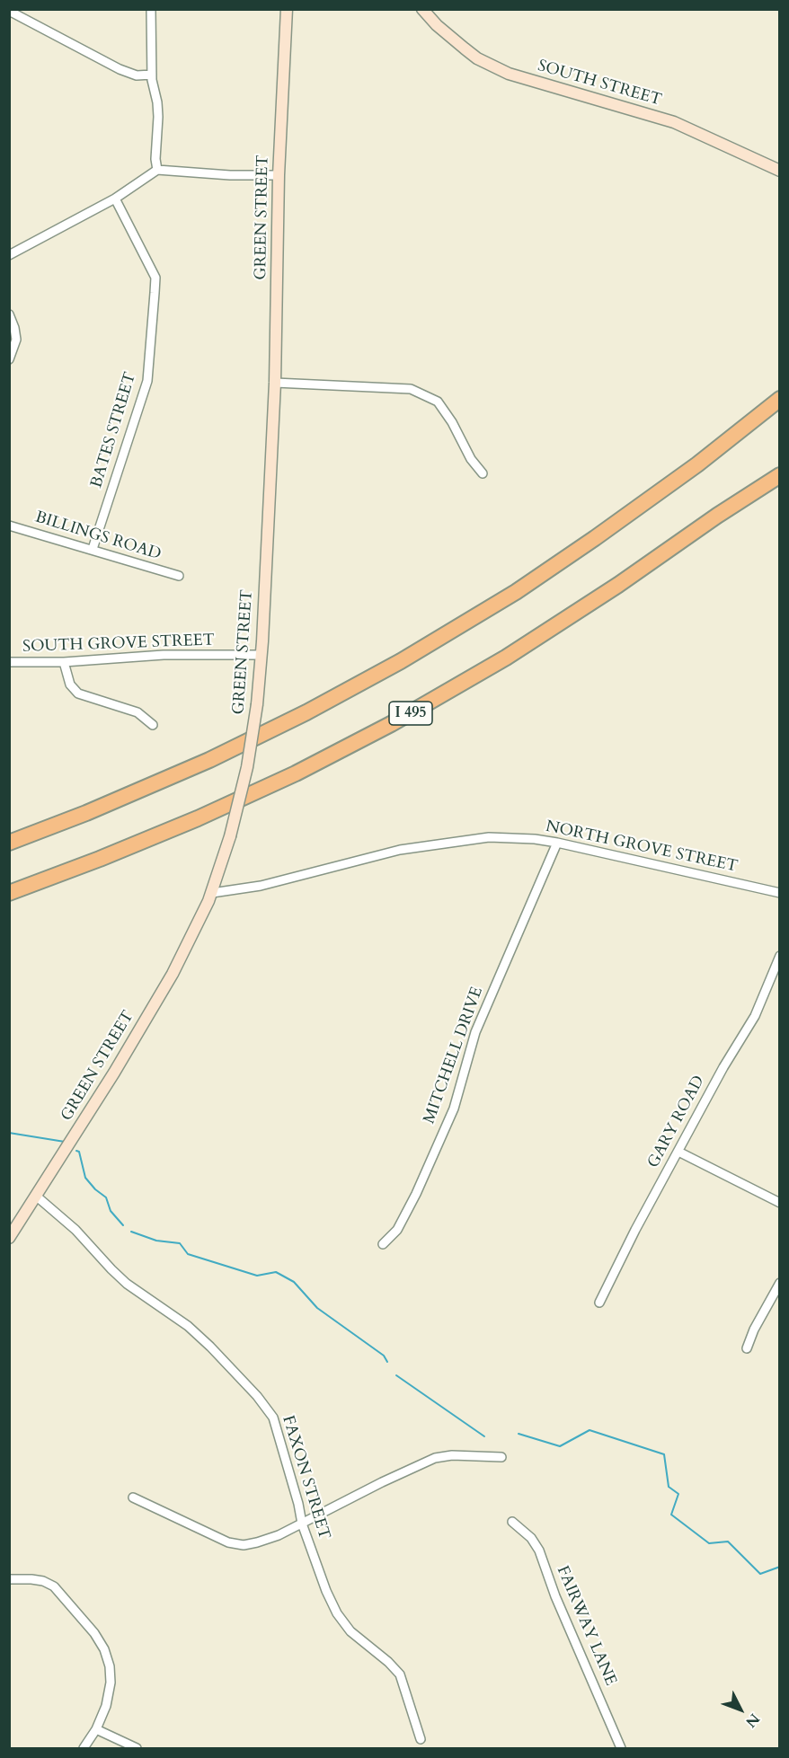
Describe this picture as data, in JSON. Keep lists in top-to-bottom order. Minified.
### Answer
{"streets":{"highway":["I 495"],"main road":["SOUTH STREET","GREEN STREET"],"street":["BATES STREET","BILLINGS ROAD","SOUTH GROVE STREET","NORTH GROVE STREET","MITCHELL DRIVE","GARY ROAD","FAXON STREET","FAIRWAY LANE"]},"crossings":[["GREEN STREET","SOUTH GROVE STREET"],["GREEN STREET","NORTH GROVE STREET"],["GREEN STREET","FAXON STREET"],["BATES STREET","BILLINGS ROAD"],["NORTH GROVE STREET","MITCHELL DRIVE"]],"north":"bottom right"}
